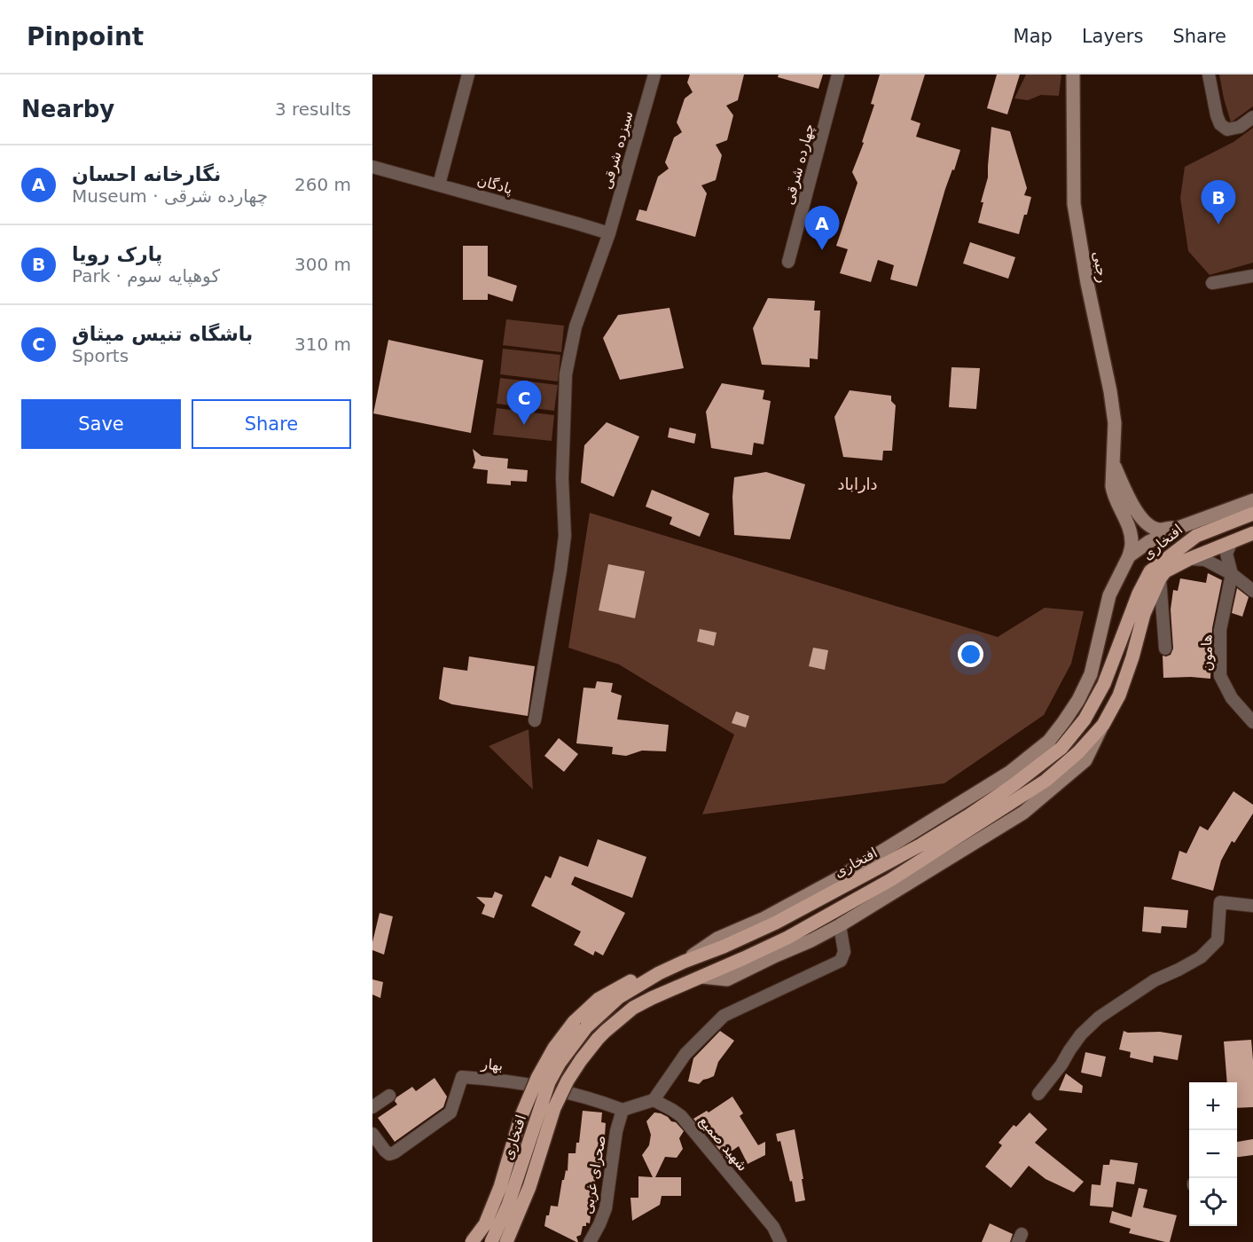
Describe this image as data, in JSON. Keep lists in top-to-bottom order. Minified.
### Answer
{"streets":{"main road":["رجبی","افتخاری"],"street":["سیزده شرقی","چهارده شرقی","پادگان","هامون","بهار","شهید صمیع","صحرای غربی"]},"crossings":[["سیزده شرقی","پادگان"],["افتخاری","هامون"],["بهار","صحرای غربی"]],"districts":["داراباد"],"page":{"header":"Pinpoint","nav":["Map","Layers","Share"],"heading":["Nearby","3 results"],"list":[{"mark":"A","name":"نگارخانه احسان","note":"Museum · چهارده شرقی","value":"260 m"},{"mark":"B","name":"پارک رویا","note":"Park · کوهپایه سوم","value":"300 m"},{"mark":"C","name":"باشگاه تنيس ميثاق","note":"Sports","value":"310 m"}],"pins":["B","A","C"],"buttons":["Save","Share"],"map_buttons":["+","−"]}}
